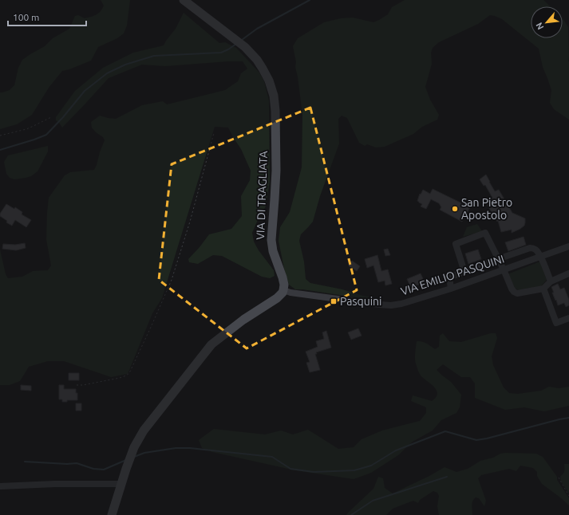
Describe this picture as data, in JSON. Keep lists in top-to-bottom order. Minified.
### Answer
{"streets":{"street":["VIA DI TRAGLIATA","VIA EMILIO PASQUINI"]},"crossings":[["VIA DI TRAGLIATA","VIA EMILIO PASQUINI"]],"places":{"other":["San Pietro Apostolo"],"transit":["Pasquini"]},"scale_bar":"100 m","north":"bottom left"}
